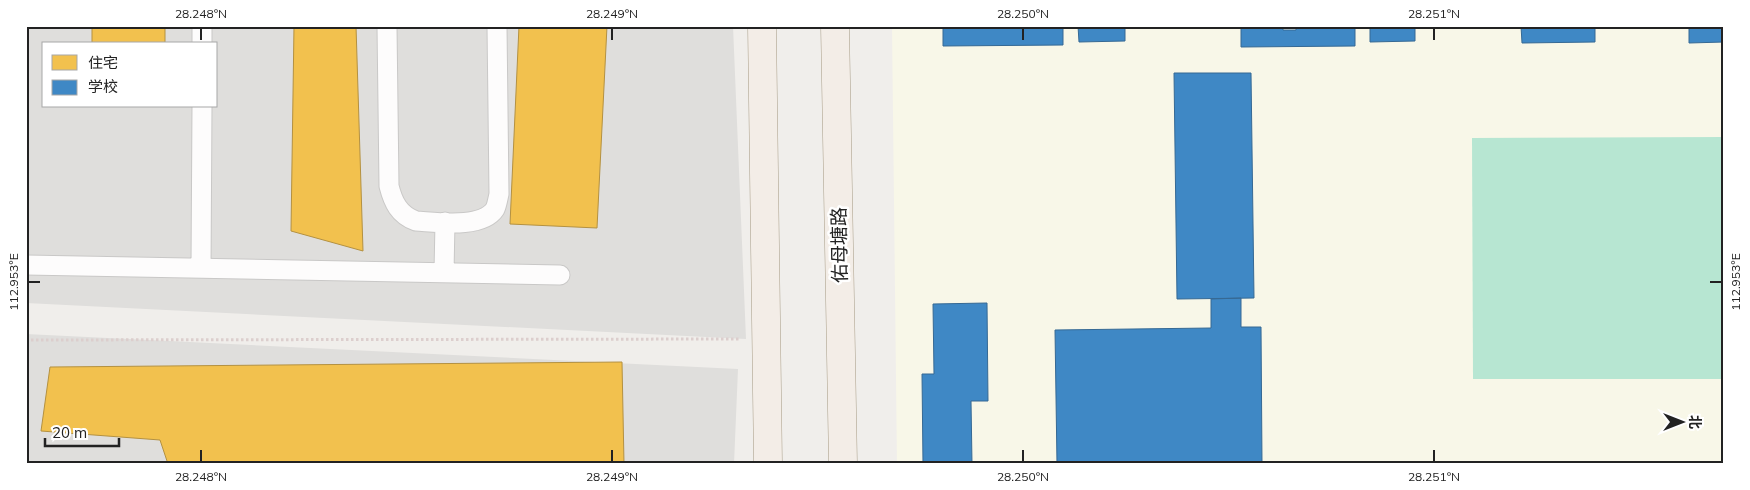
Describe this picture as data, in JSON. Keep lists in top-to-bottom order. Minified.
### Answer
{"streets":{"main road":["佑母塘路"]},"legend":["住宅","学校"],"scale_bar":"20 m","north":"right","coordinates":["28.248°N","28.249°N","28.250°N","28.251°N","112.953°E"]}
